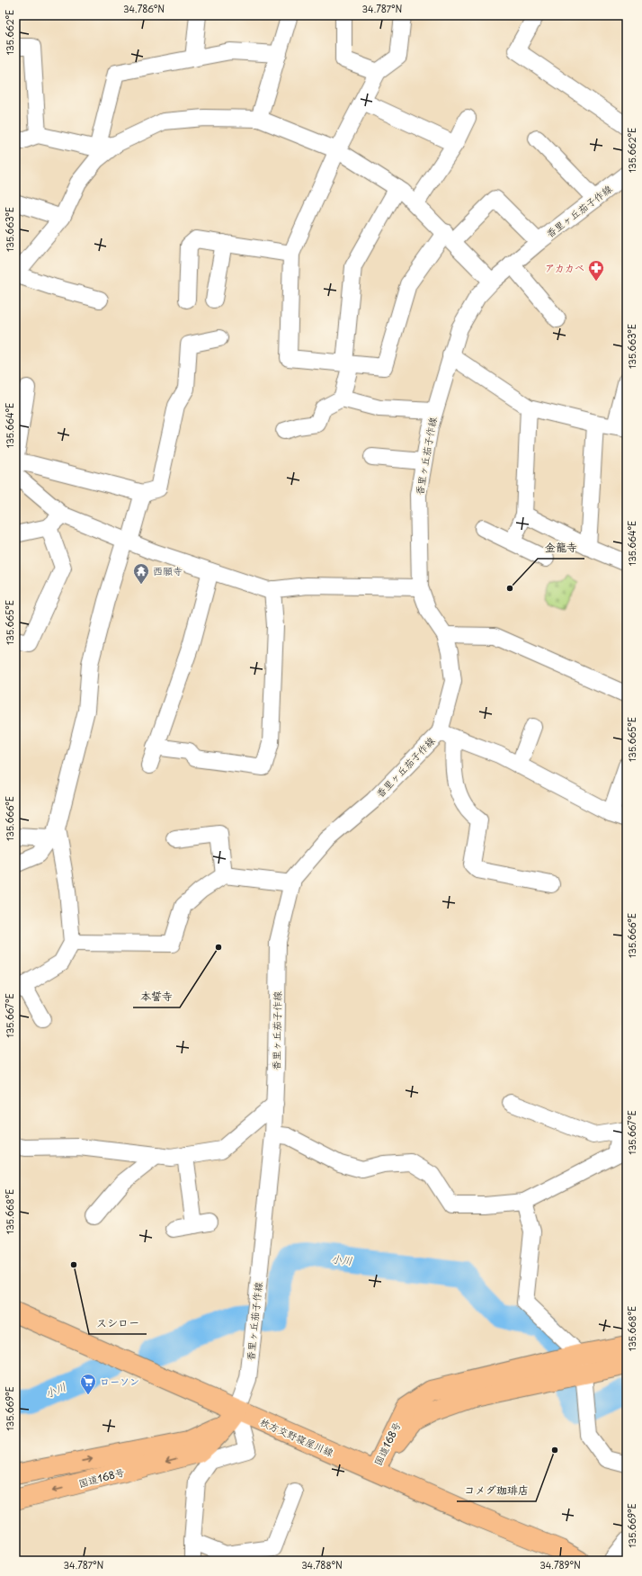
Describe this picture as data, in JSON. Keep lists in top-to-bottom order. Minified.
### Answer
{"streets":{"main road":["枚方交野寝屋川線","国道168号"],"street":["香里ヶ丘茄子作線"]},"crossings":[["香里ヶ丘茄子作線","枚方交野寝屋川線"],["香里ヶ丘茄子作線","国道168号"],["枚方交野寝屋川線","国道168号"]],"water":["小川"],"places":{"pharmacy":["アカカベ"],"temple":["西願寺"],"other":["金龍寺","本誓寺","スシロー","コメダ珈琲店"],"supermarket":["ローソン"]},"coordinates":["34.786°N","34.787°N","135.662°E","135.663°E","135.664°E","135.665°E","135.666°E","135.667°E","135.668°E","135.669°E","34.788°N","34.789°N"]}
